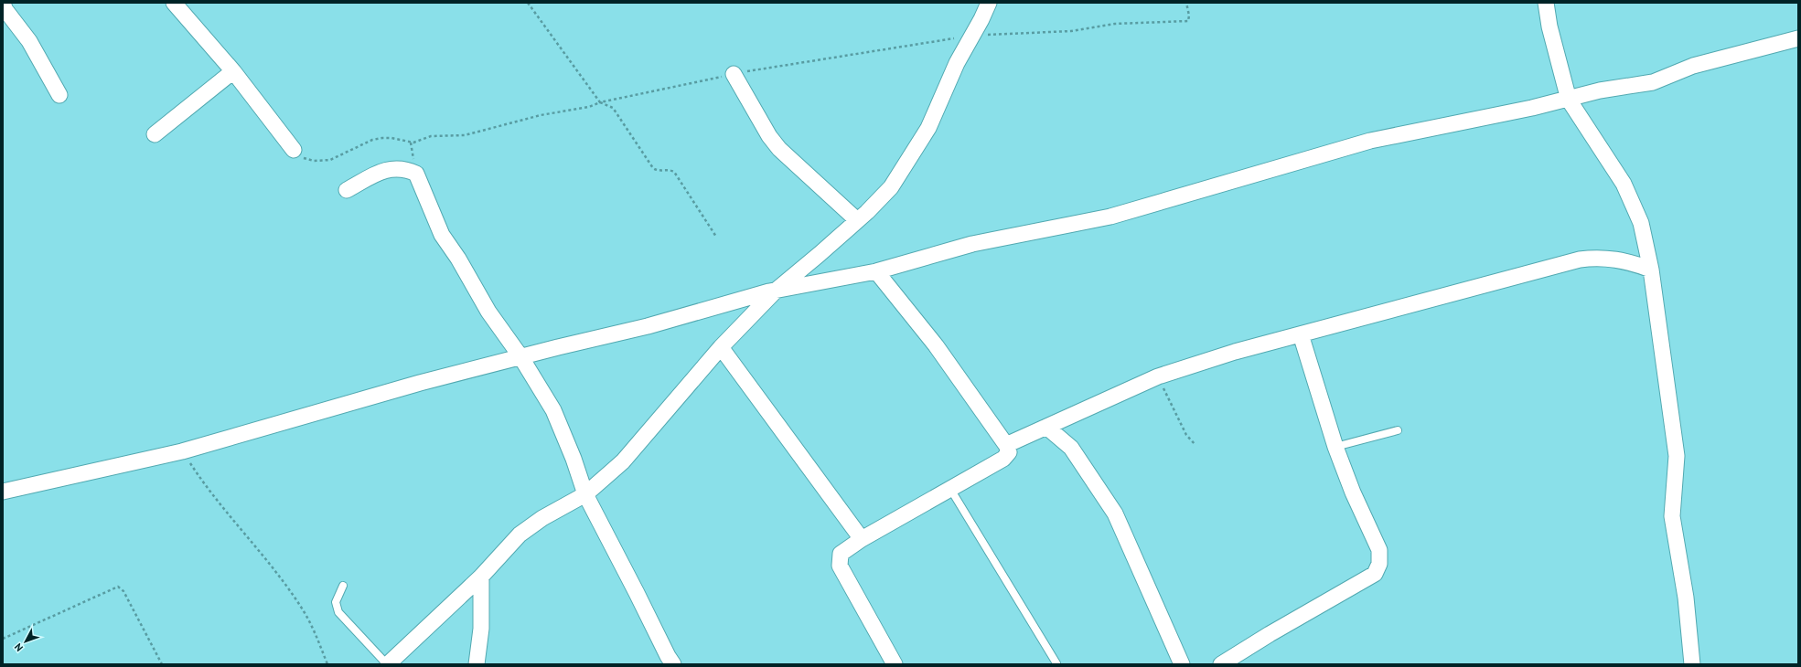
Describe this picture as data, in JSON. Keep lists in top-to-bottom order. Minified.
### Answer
{"north":"bottom left"}
